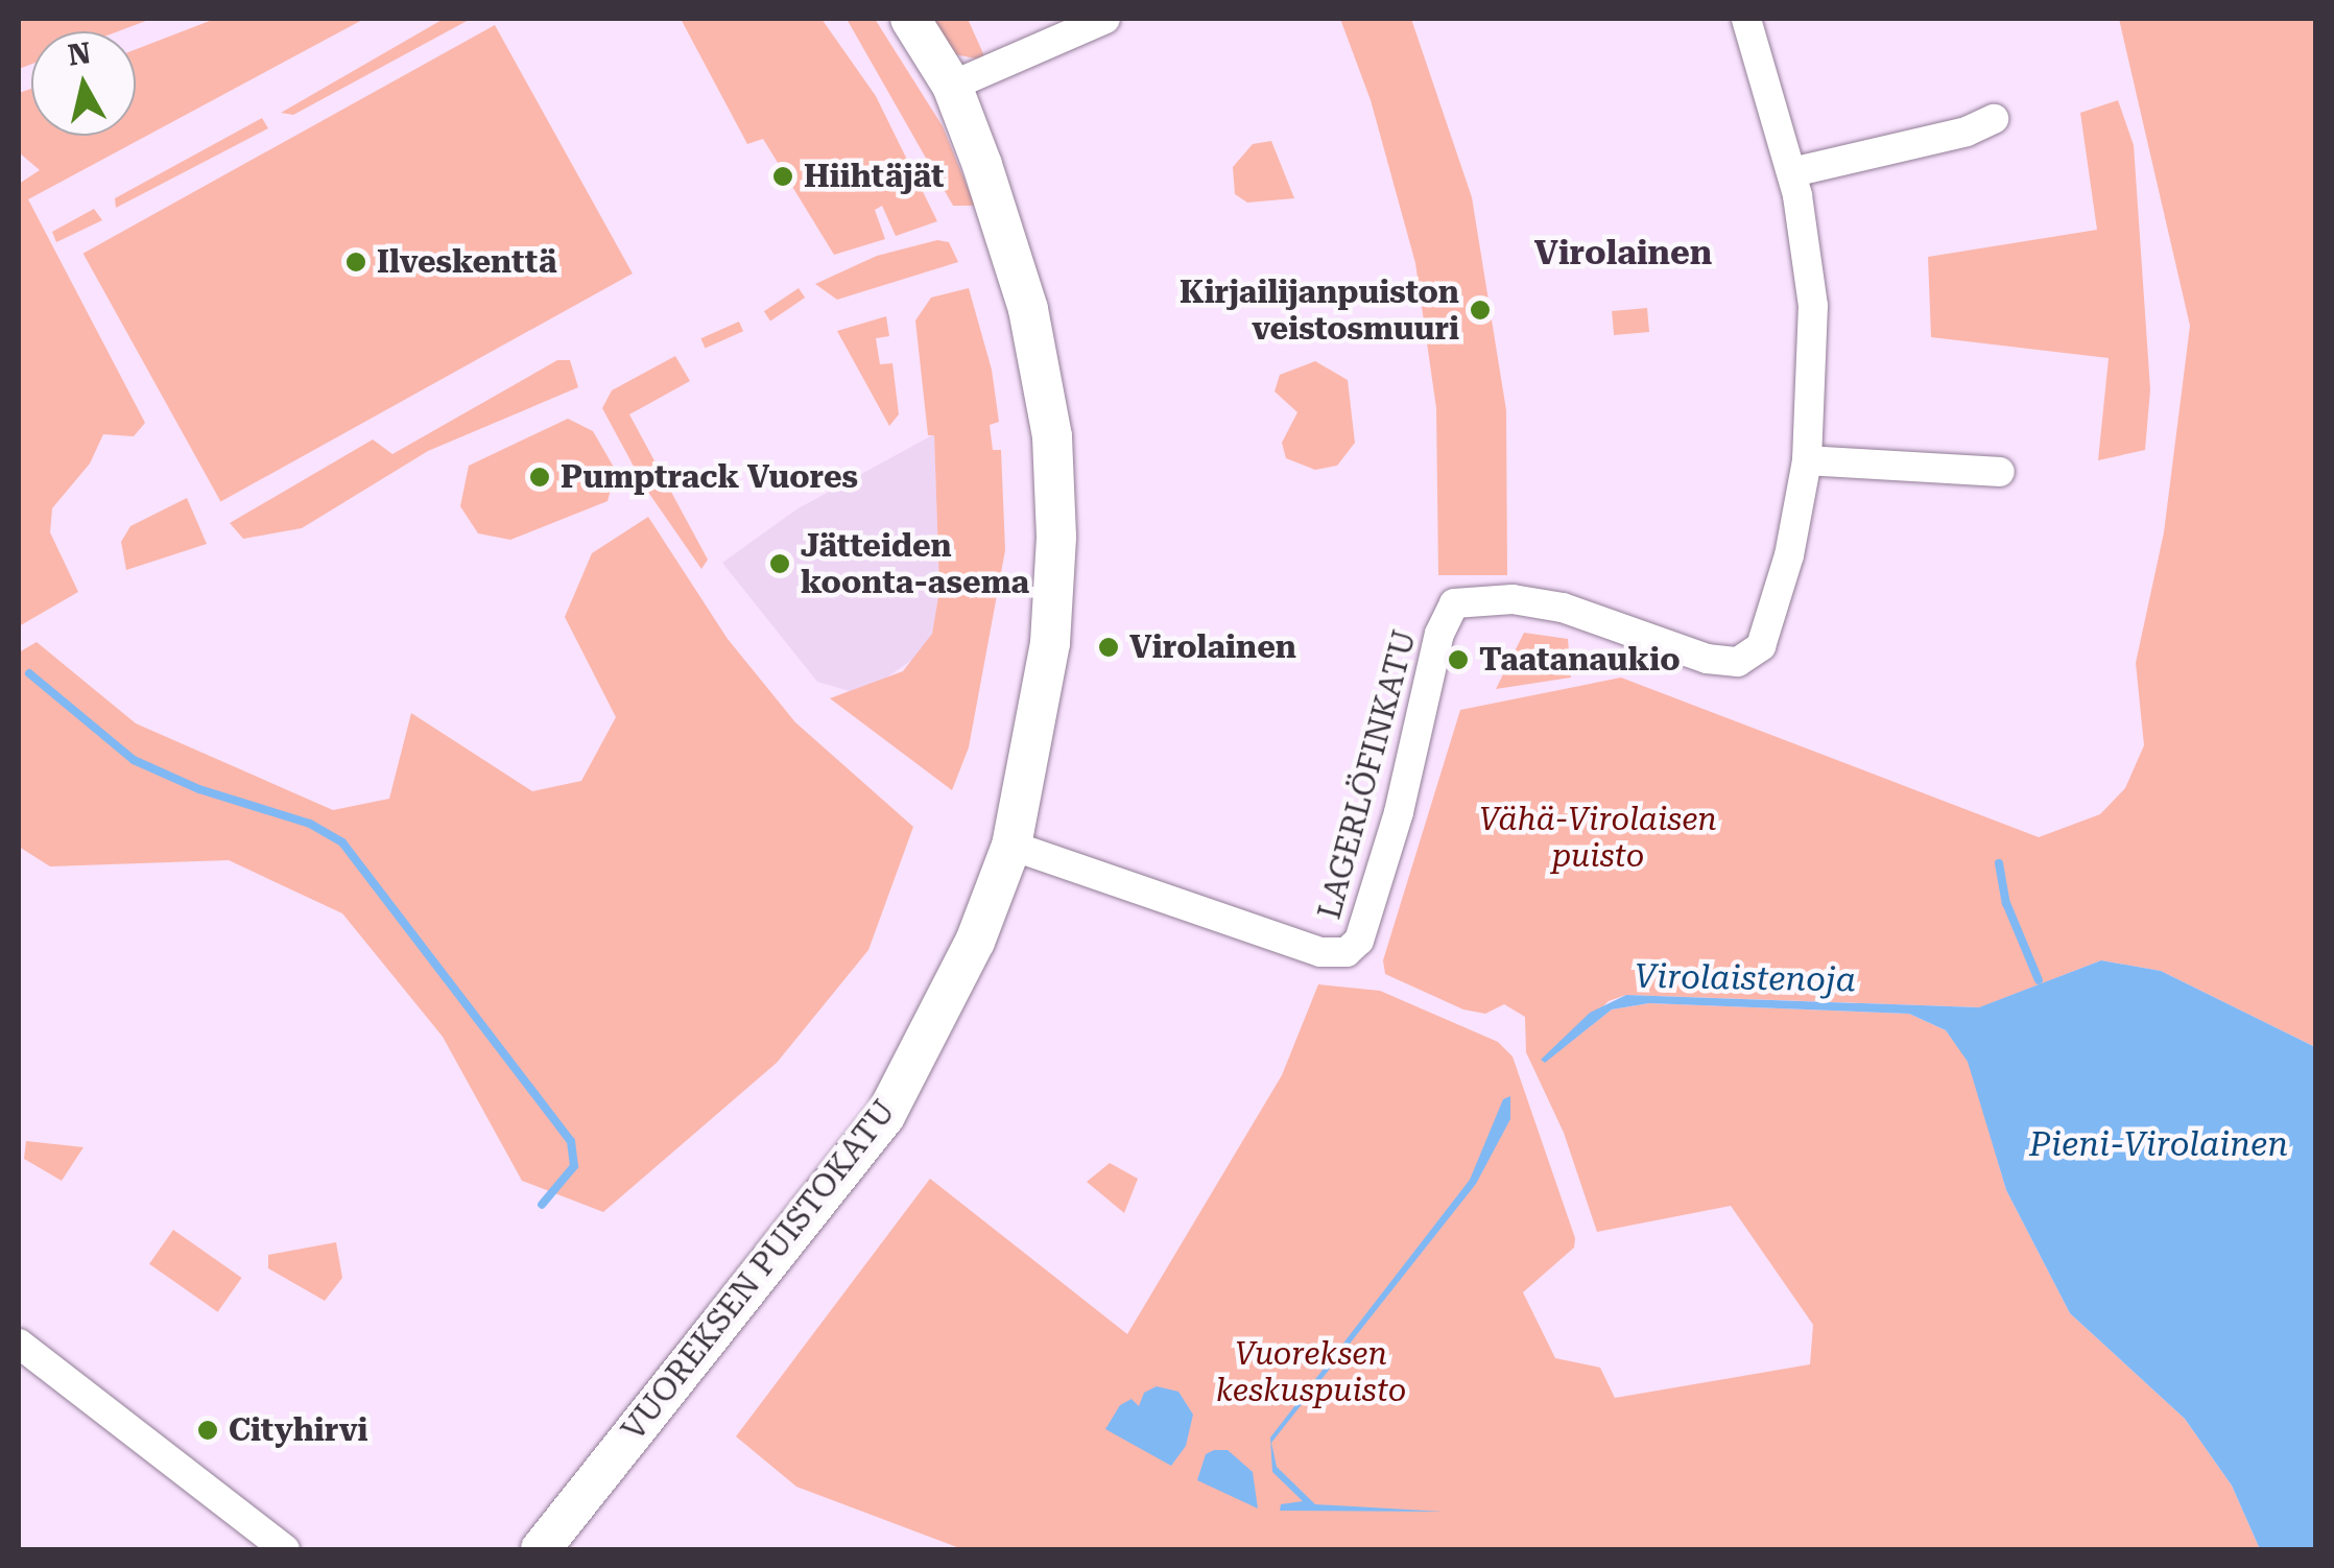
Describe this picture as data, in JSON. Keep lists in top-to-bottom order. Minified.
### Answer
{"streets":{"main road":["VUOREKSEN PUISTOKATU"],"street":["LAGERLÖFINKATU"]},"crossings":[["LAGERLÖFINKATU","VUOREKSEN PUISTOKATU"]],"districts":["Virolainen"],"water":["Virolaistenoja","Pieni-Virolainen"],"parks":["Vähä-Virolaisen puisto","Vuoreksen keskuspuisto"],"places":["Hiihtäjät","Ilveskenttä","Kirjailijanpuiston veistosmuuri","Pumptrack Vuores","Jätteiden koonta-asema","Virolainen","Taatanaukio","Cityhirvi"],"north":"top"}
